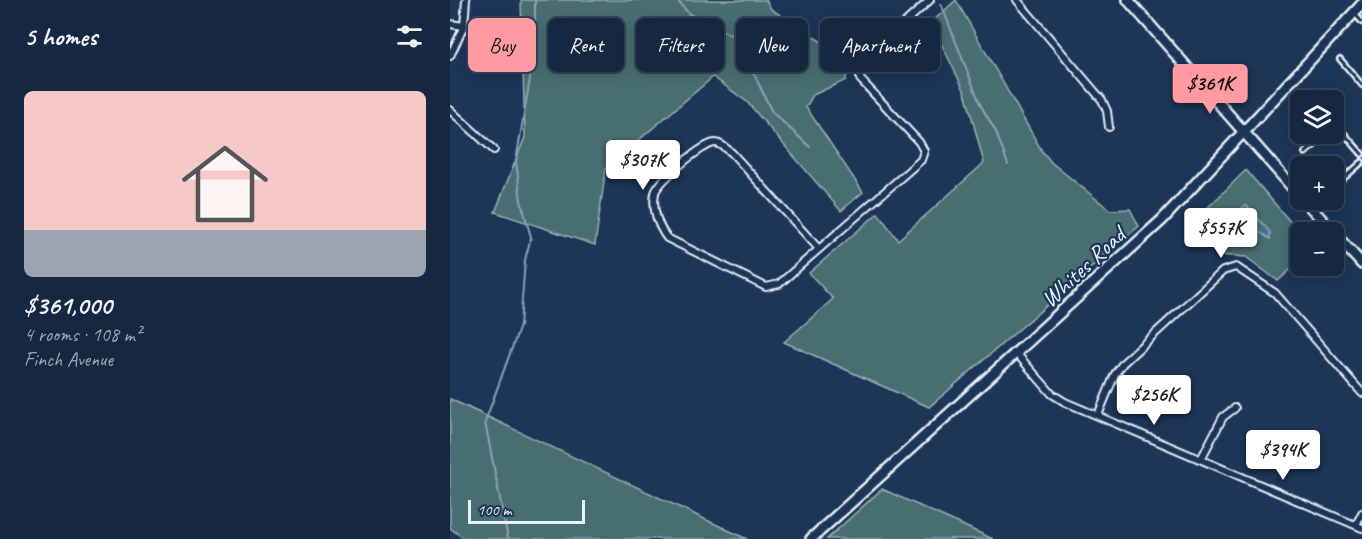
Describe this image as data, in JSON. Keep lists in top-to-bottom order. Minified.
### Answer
{"streets":{"main road":["Whites Road"]},"scale_bar":"100 m","page":{"heading":"5 homes","chip":["Buy","Rent","Filters","New","Apartment"],"price":["$361K","$307K","$557K","$256K","$394K"],"list":[{"name":"$361,000","note":"4 rooms · 108 m² · Finch Avenue"}],"map_buttons":["+","−"],"scale":"100 m"}}
